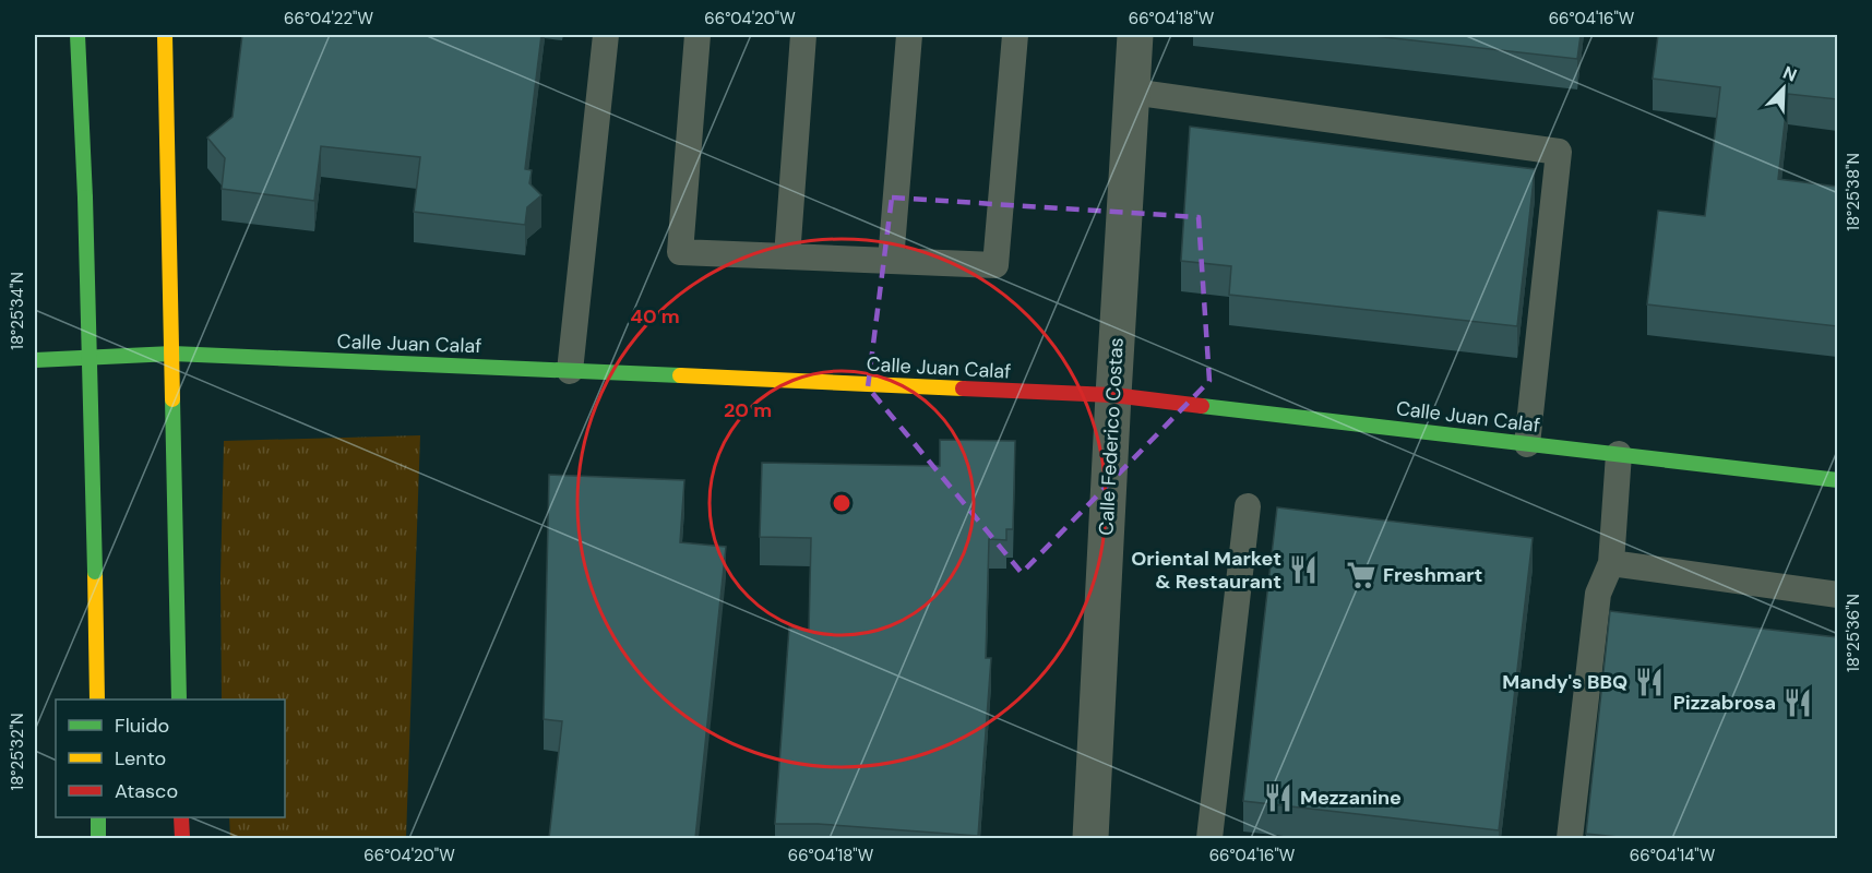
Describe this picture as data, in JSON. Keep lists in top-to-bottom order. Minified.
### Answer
{"streets":{"main road":["Calle Juan Calaf"],"street":["Calle Federico Costas"]},"crossings":[["Calle Juan Calaf","Calle Federico Costas"]],"places":{"restaurant":["Oriental Market & Restaurant","Mandy's BBQ","Pizzabrosa","Mezzanine"],"supermarket":["Freshmart"]},"legend":["Fluido","Lento","Atasco"],"north":"top right","coordinates":["66°04'22\"W","66°04'20\"W","66°04'18\"W","66°04'16\"W","18°25'38\"N","18°25'34\"N","18°25'36\"N","18°25'32\"N","66°04'14\"W"],"rings":["40 m","20 m"]}
